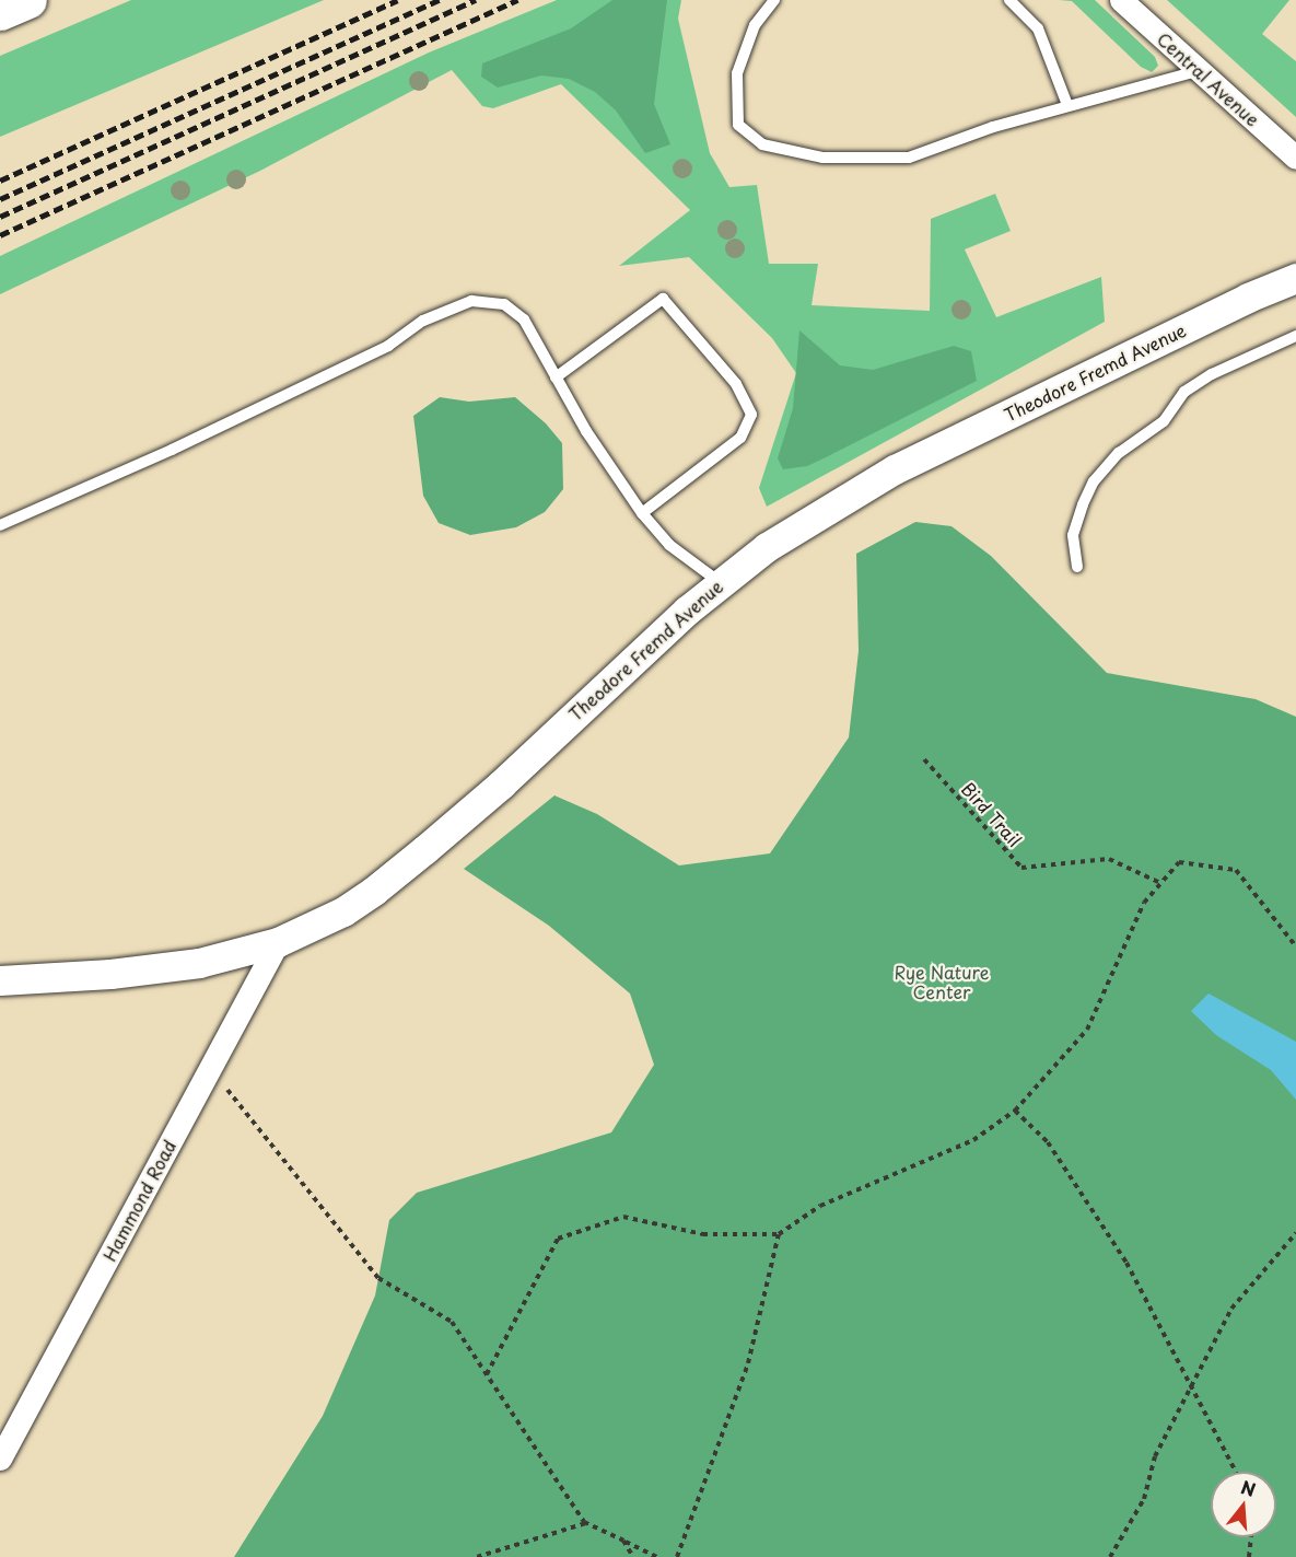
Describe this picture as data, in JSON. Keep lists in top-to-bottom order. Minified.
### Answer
{"streets":{"street":["Central Avenue","Theodore Fremd Avenue","Hammond Road"],"path":["Bird Trail"]},"crossings":[["Theodore Fremd Avenue","Hammond Road"]],"parks":["Rye Nature Center"],"north":"top"}
